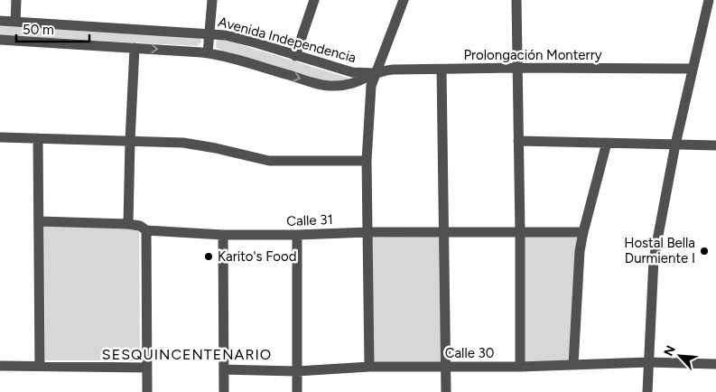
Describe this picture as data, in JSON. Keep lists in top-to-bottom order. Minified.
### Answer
{"streets":{"street":["Avenida Independencia","Prolongación Monterry","Calle 31","Calle 30"]},"crossings":[["Avenida Independencia","Prolongación Monterry"]],"districts":["SESQUINCENTENARIO"],"places":["Hostal Bella Durmiente I","Karito's Food"],"scale_bar":"50 m","north":"top left"}
